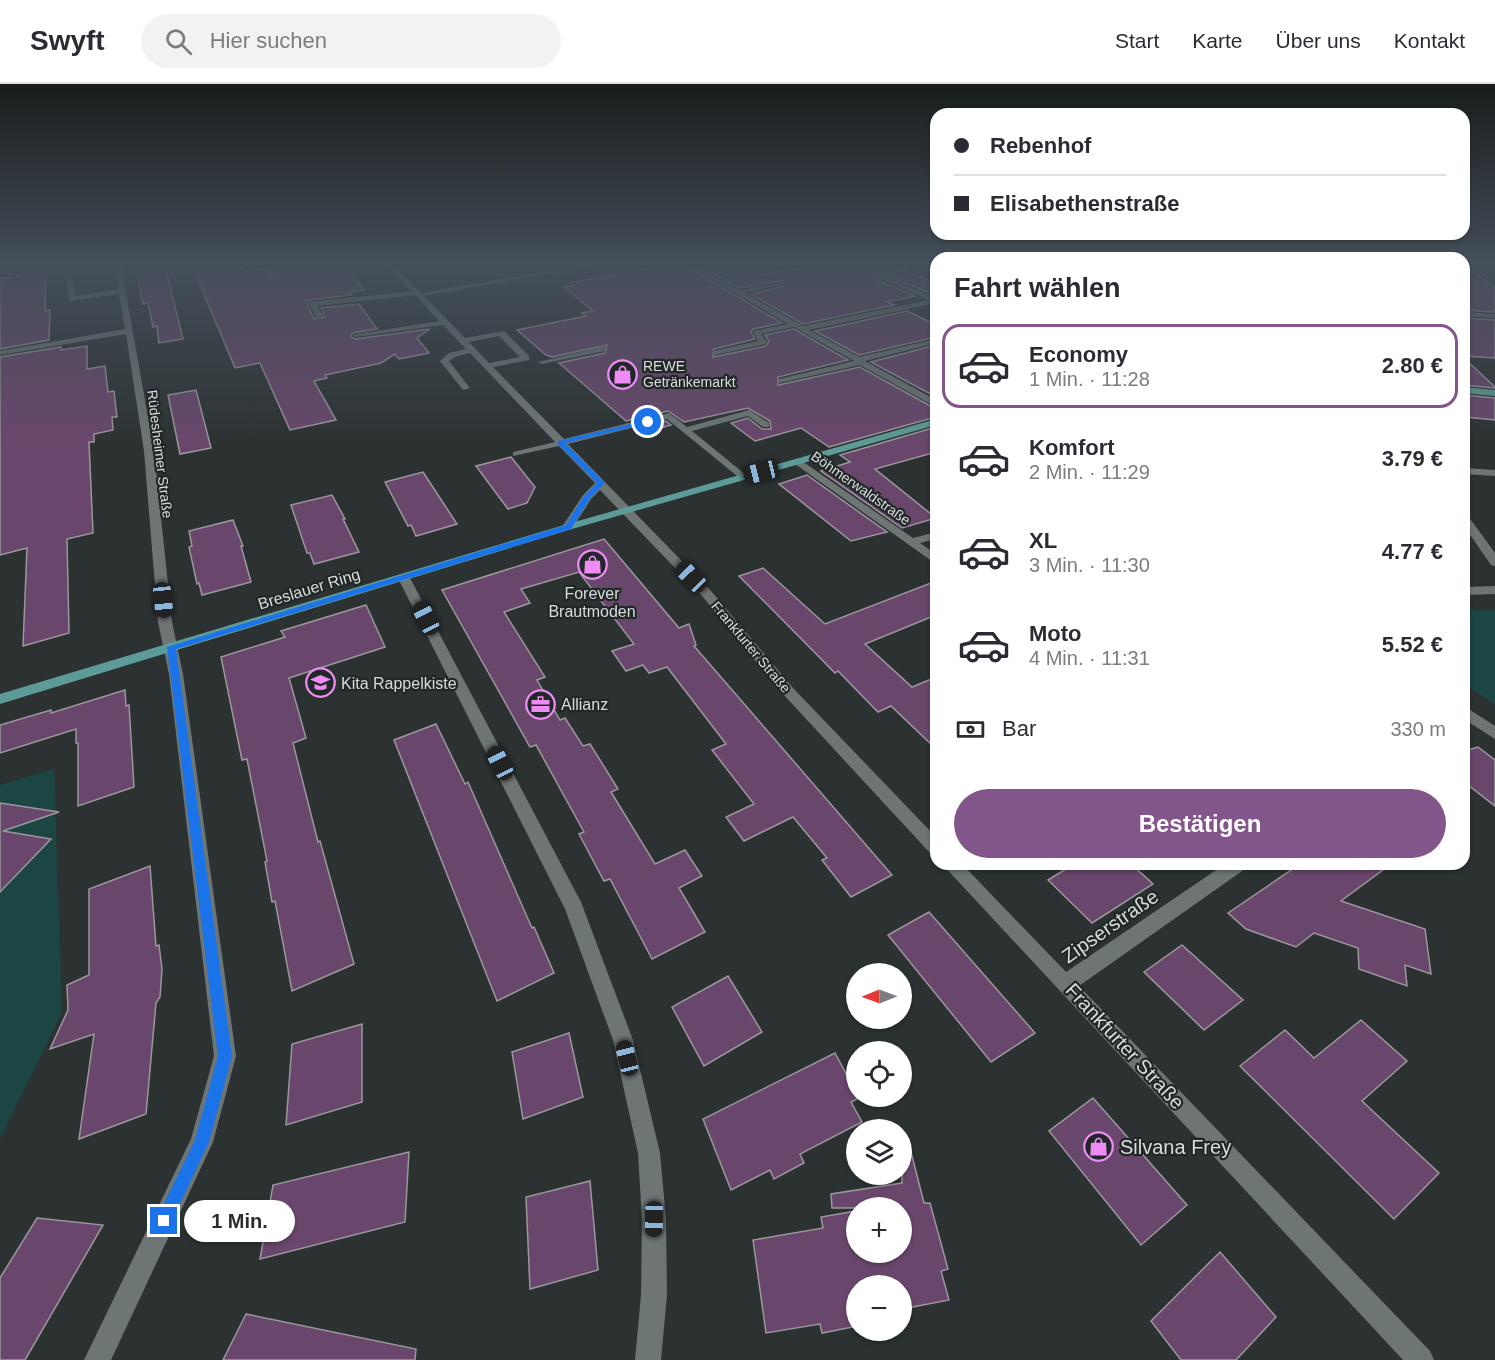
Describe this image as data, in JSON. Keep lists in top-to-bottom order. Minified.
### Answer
{"streets":{"main road":["Breslauer Ring"],"street":["Rüdesheimer Straße","Böhmerwaldstraße","Frankfurter Straße","Zipserstraße"]},"crossings":[["Rüdesheimer Straße","Breslauer Ring"],["Böhmerwaldstraße","Breslauer Ring"],["Breslauer Ring","Frankfurter Straße"],["Frankfurter Straße","Zipserstraße"]],"places":{"shop":["REWE Getränkemarkt","Forever Brautmoden","Silvana Frey"],"school or university":["Kita Rappelkiste"],"office":["Allianz"]},"north":"left","page":{"header":"Swyft","search":"Hier suchen","nav":["Start","Karte","Über uns","Kontakt"],"banner":["Rebenhof","Elisabethenstraße"],"heading":"Fahrt wählen","list":[{"name":"Economy","note":"1 Min. · 11:28","value":"2.80 €"},{"name":"Komfort","note":"2 Min. · 11:29","value":"3.79 €"},{"name":"XL","note":"3 Min. · 11:30","value":"4.77 €"},{"name":"Moto","note":"4 Min. · 11:31","value":"5.52 €"}],"pay":["Bar","330 m"],"buttons":"Bestätigen","map_buttons":["+","−"],"bubble":"1 Min."}}
